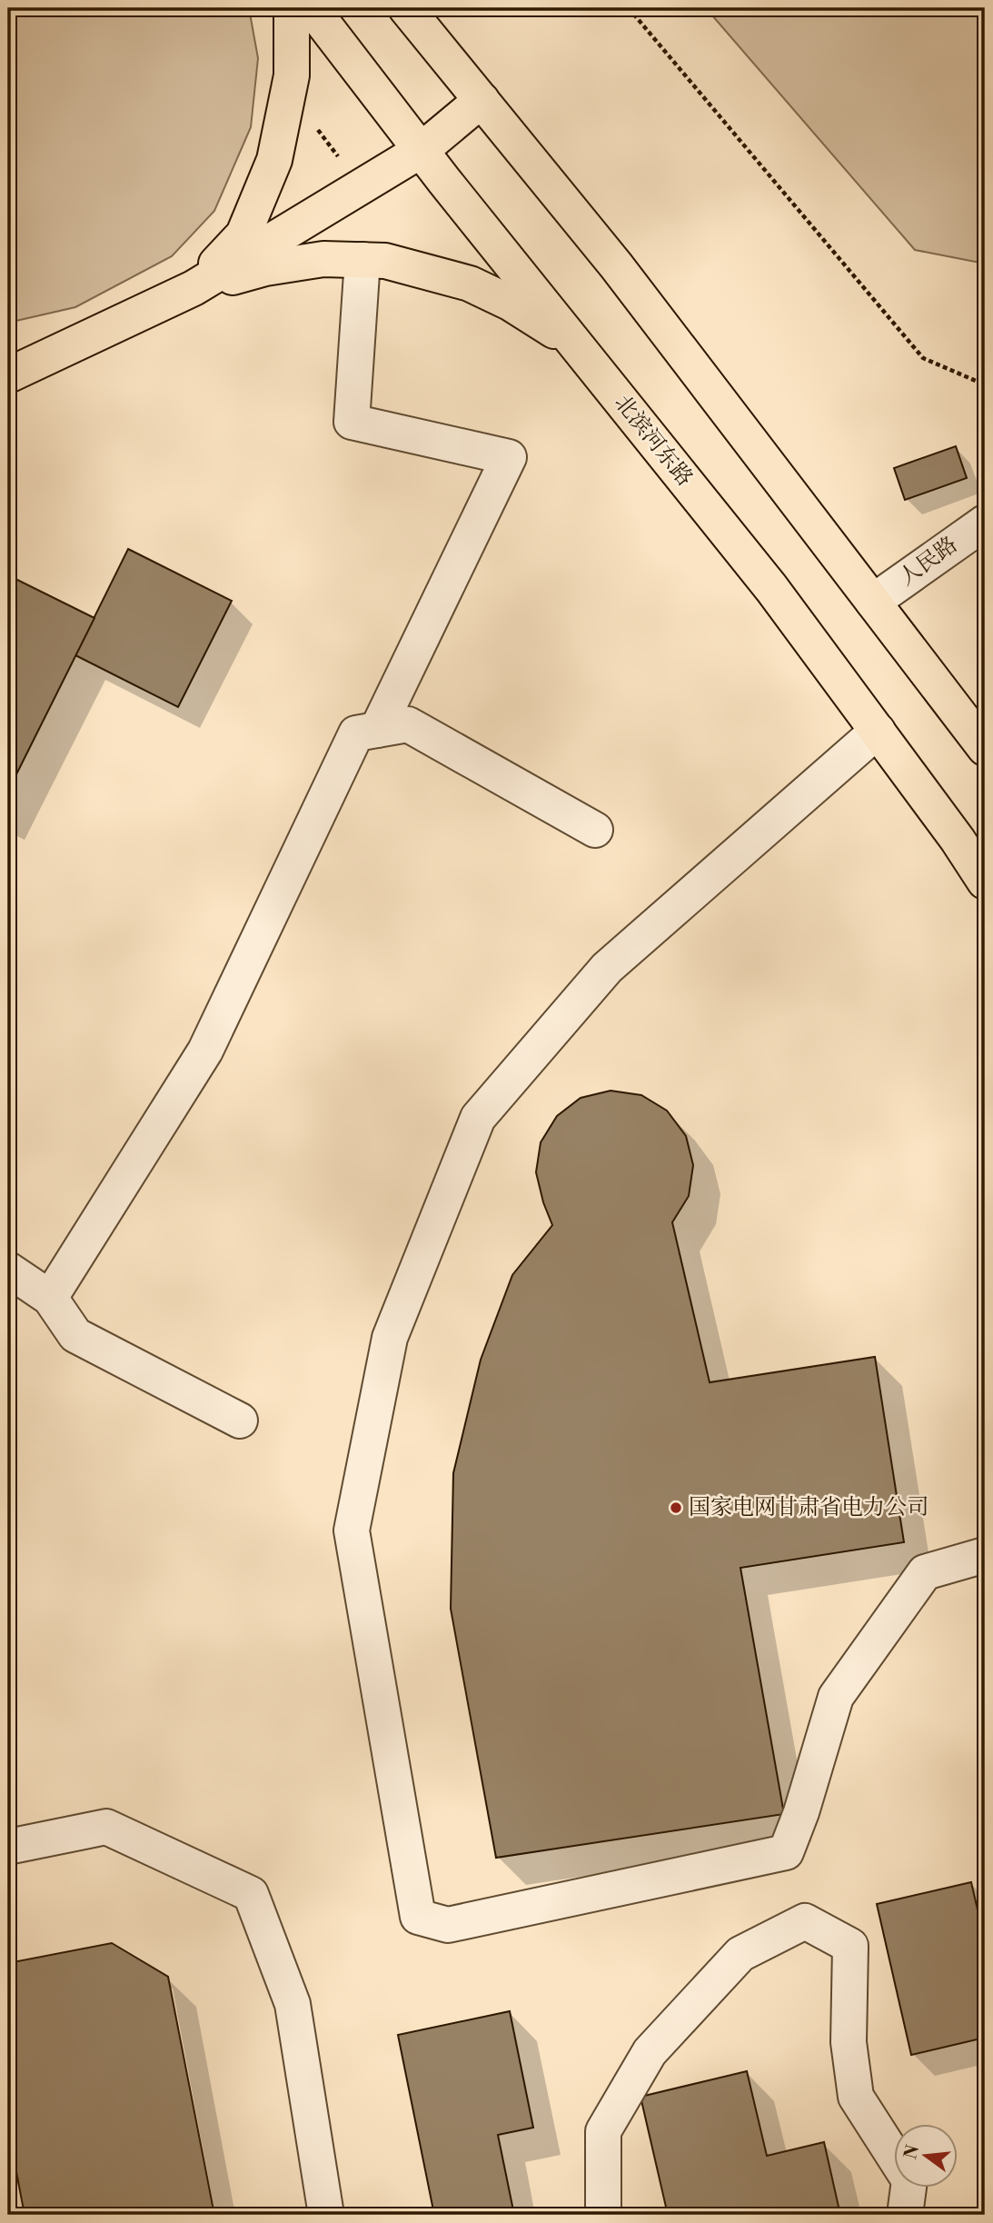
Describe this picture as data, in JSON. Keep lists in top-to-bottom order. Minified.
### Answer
{"streets":{"main road":["北滨河东路"],"street":["人民路"]},"places":["国家电网甘肃省电力公司"],"north":"left"}
